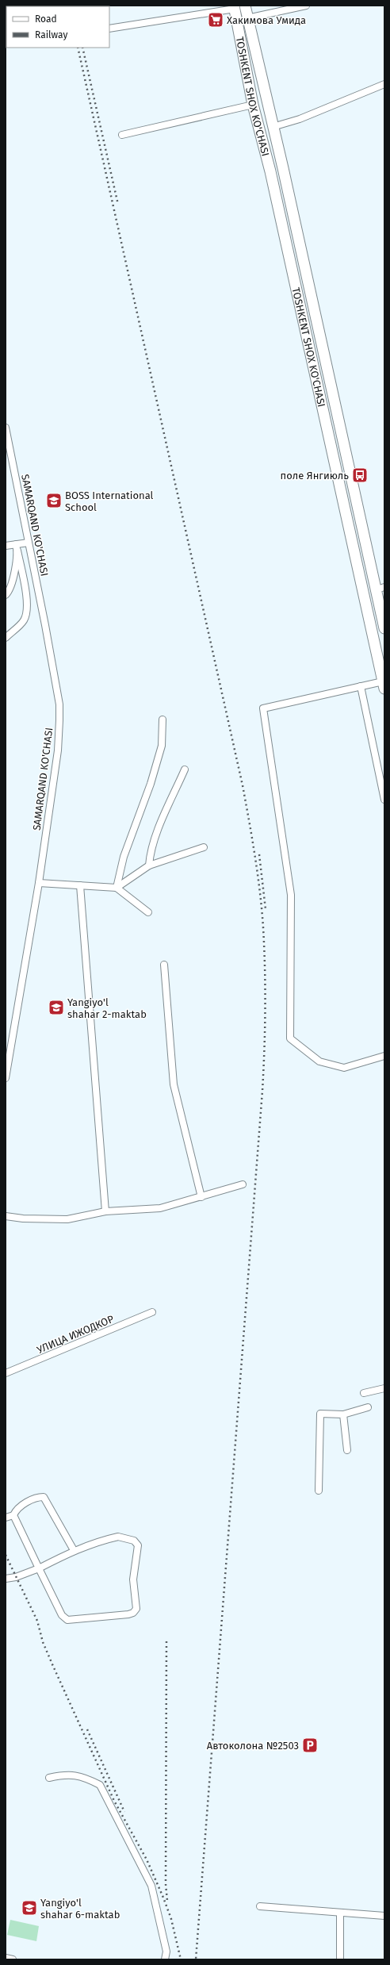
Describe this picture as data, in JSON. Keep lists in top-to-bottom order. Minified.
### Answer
{"streets":{"main road":["TOSHKENT SHOX KO'CHASI"],"street":["SAMARQAND KO'CHASI","УЛИЦА ИЖОДКОР"]},"places":{"supermarket":["Хакимова Умида"],"bus stop":["поле Янгиюль"],"school or university":["BOSS International School","Yangiyo'l shahar 2-maktab","Yangiyo'l shahar 6-maktab"],"parking":["Автоколона №2503"]},"legend":["Road","Railway"]}
